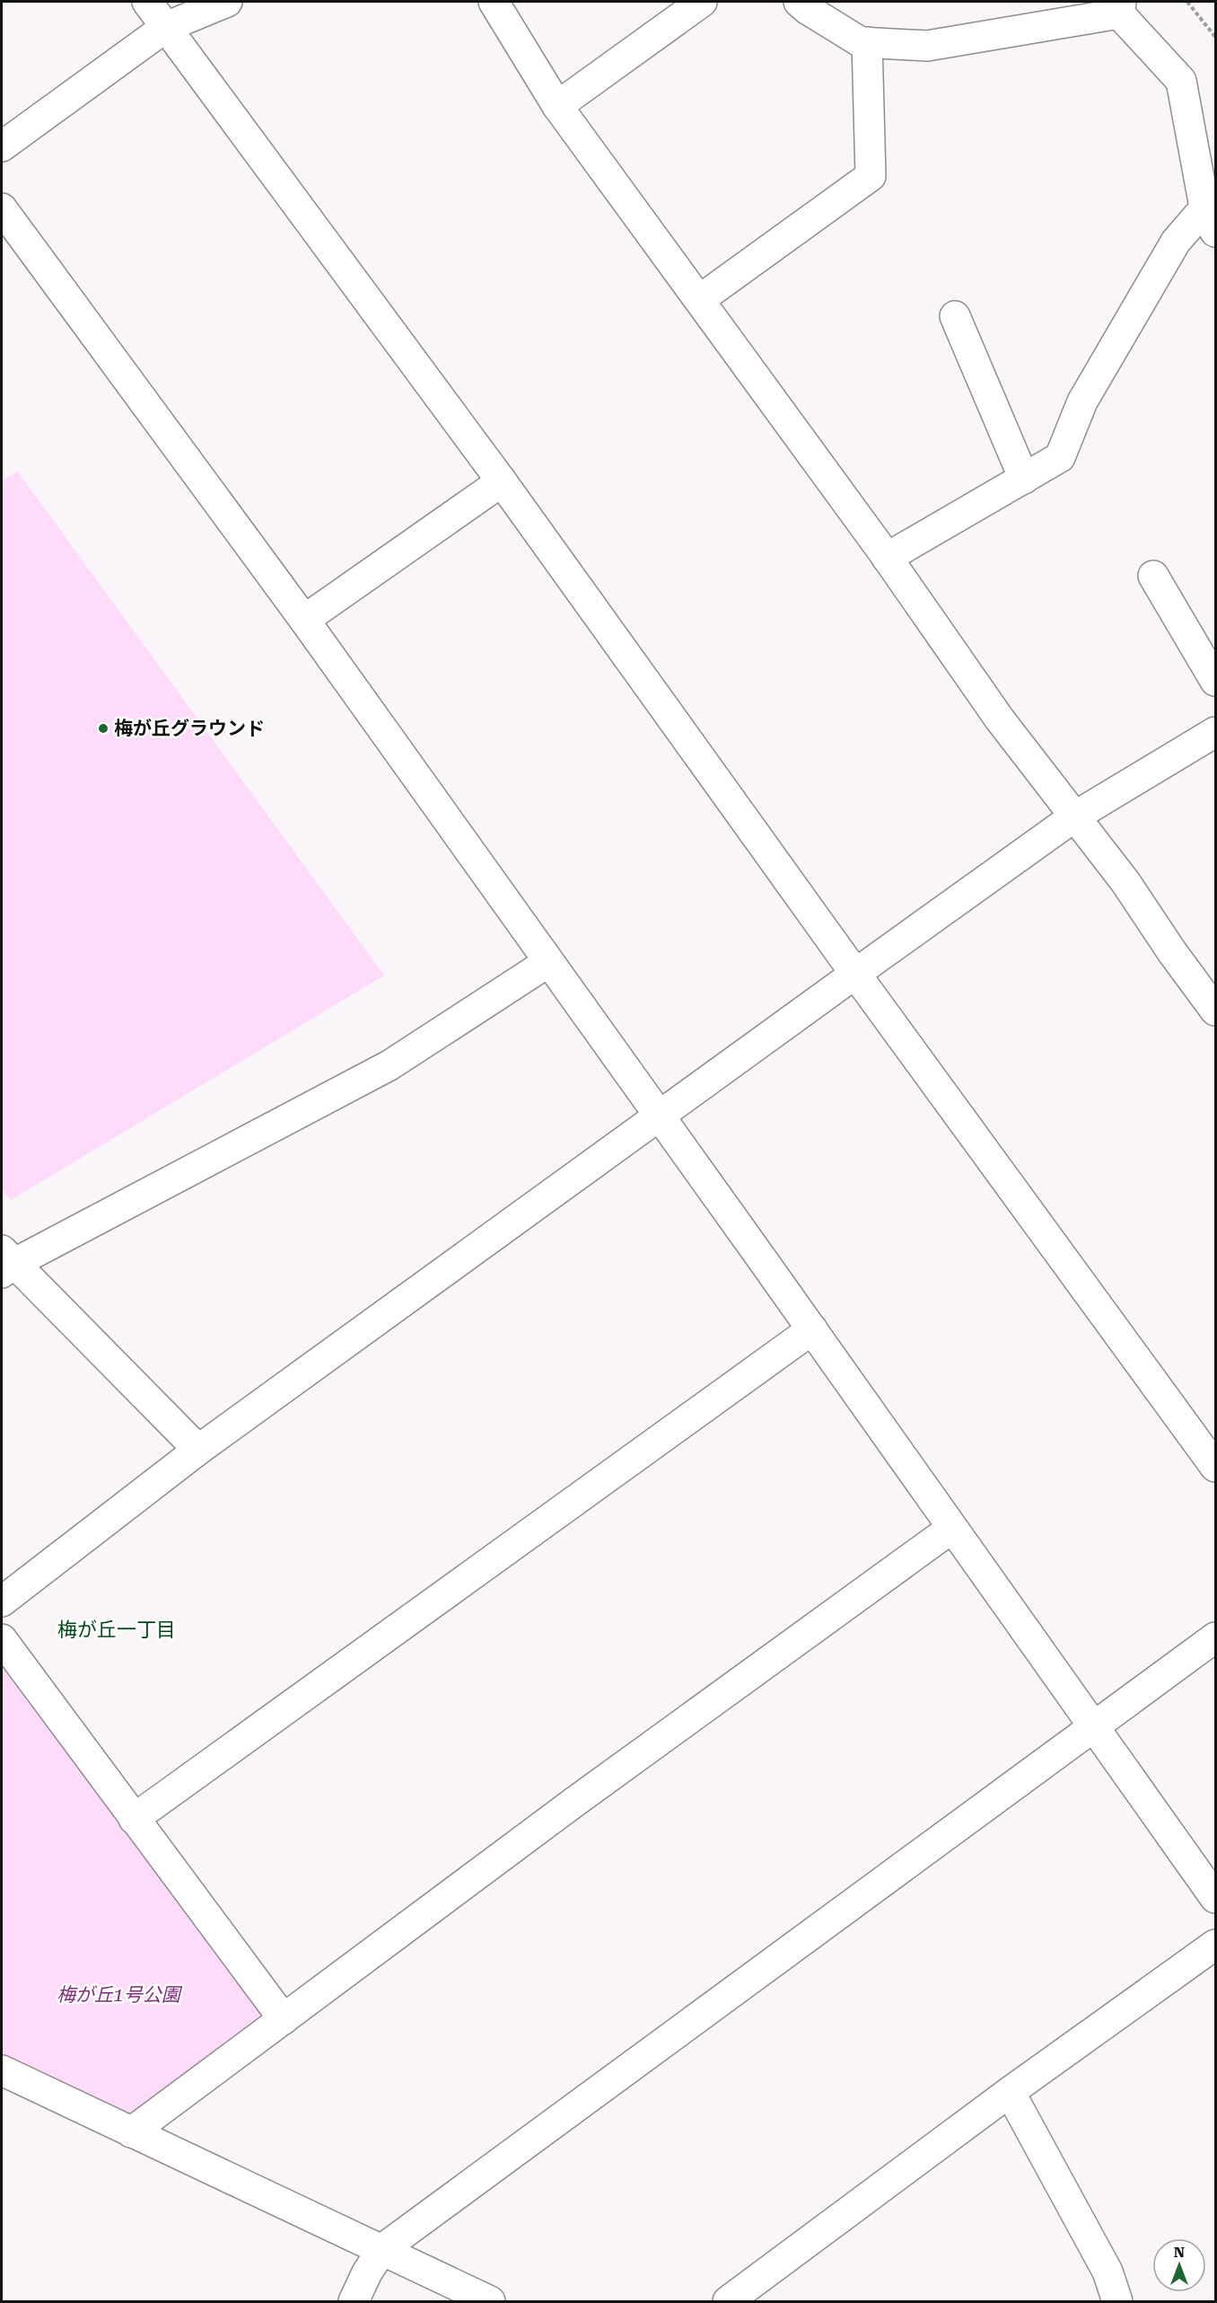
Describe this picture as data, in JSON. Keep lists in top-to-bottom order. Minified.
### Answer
{"districts":["梅が丘一丁目"],"parks":["梅が丘1号公園"],"places":["梅が丘グラウンド"],"north":"top"}
